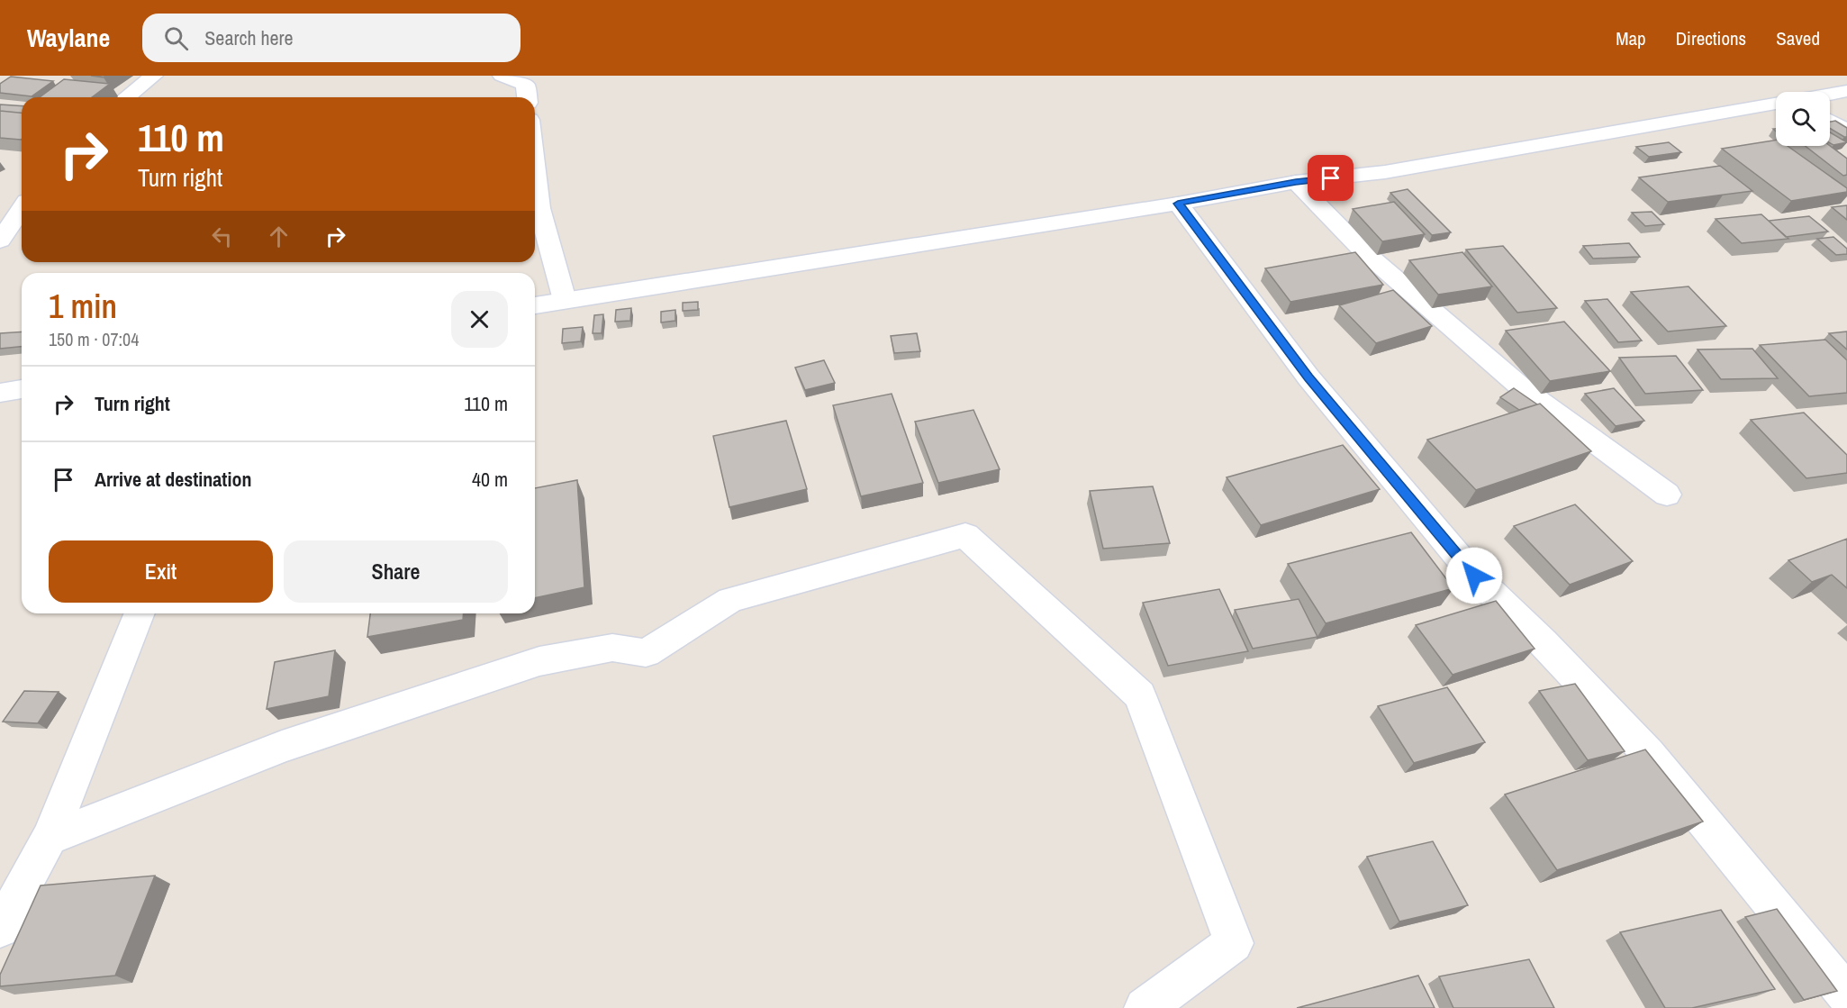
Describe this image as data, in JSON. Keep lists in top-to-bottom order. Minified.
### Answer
{"page":{"header":"Waylane","search":"Search here","nav":["Map","Directions","Saved"],"turn":["110 m","Turn right"],"heading":["1 min","150 m · 07:04"],"list":[{"name":"Turn right","value":"110 m"},{"name":"Arrive at destination","value":"40 m"}],"buttons":["Exit","Share"]}}
